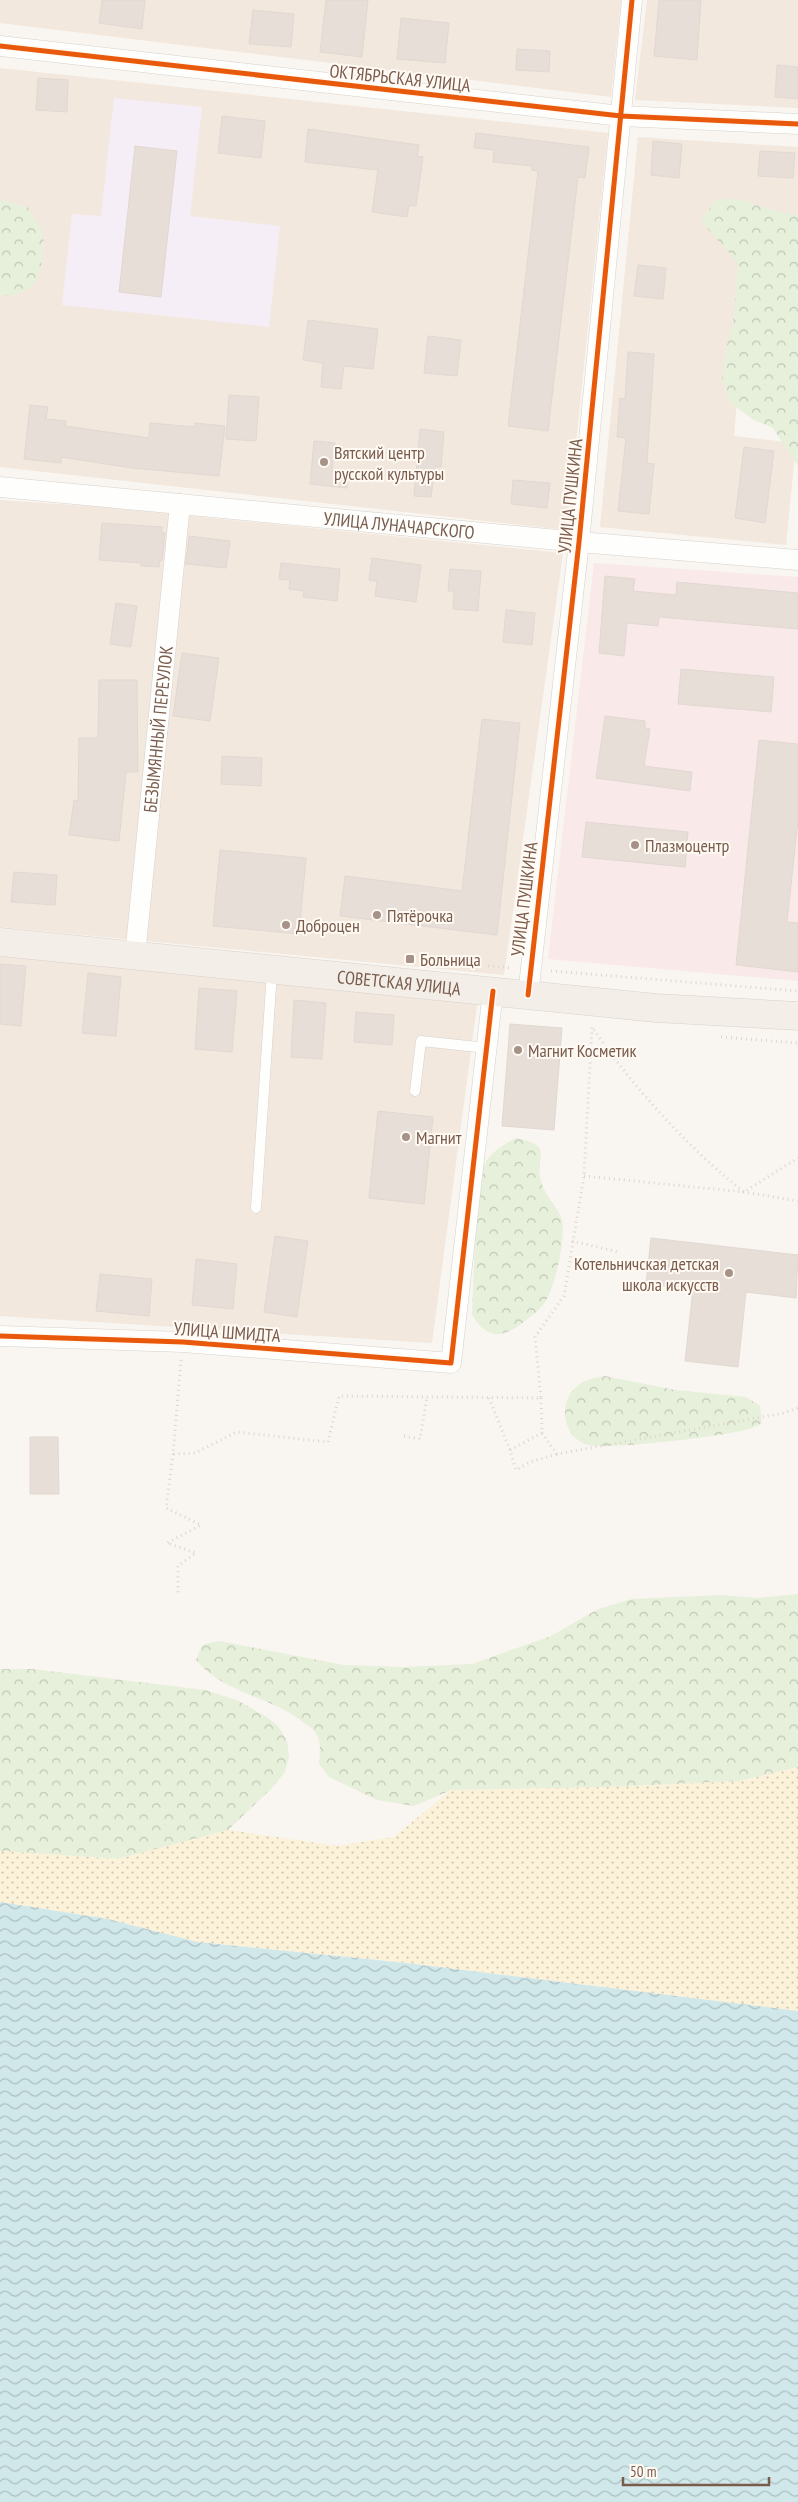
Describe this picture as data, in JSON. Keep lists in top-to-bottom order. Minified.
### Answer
{"streets":{"main road":["СОВЕТСКАЯ УЛИЦА"],"street":["ОКТЯБРЬСКАЯ УЛИЦА","УЛИЦА ПУШКИНА","УЛИЦА ЛУНАЧАРСКОГО","БЕЗЫМЯННЫЙ ПЕРЕУЛОК","УЛИЦА ШМИДТА"]},"crossings":[["ОКТЯБРЬСКАЯ УЛИЦА","УЛИЦА ПУШКИНА"],["УЛИЦА ПУШКИНА","УЛИЦА ЛУНАЧАРСКОГО"],["УЛИЦА ПУШКИНА","СОВЕТСКАЯ УЛИЦА"],["УЛИЦА ЛУНАЧАРСКОГО","БЕЗЫМЯННЫЙ ПЕРЕУЛОК"],["БЕЗЫМЯННЫЙ ПЕРЕУЛОК","СОВЕТСКАЯ УЛИЦА"]],"places":{"other":["Вятский центр русской культуры","Плазмоцентр","Пятёрочка","Доброцен","Магнит Косметик","Магнит","Котельничская детская школа искусств"],"transit":["Больница"]},"scale_bar":"50 m"}
